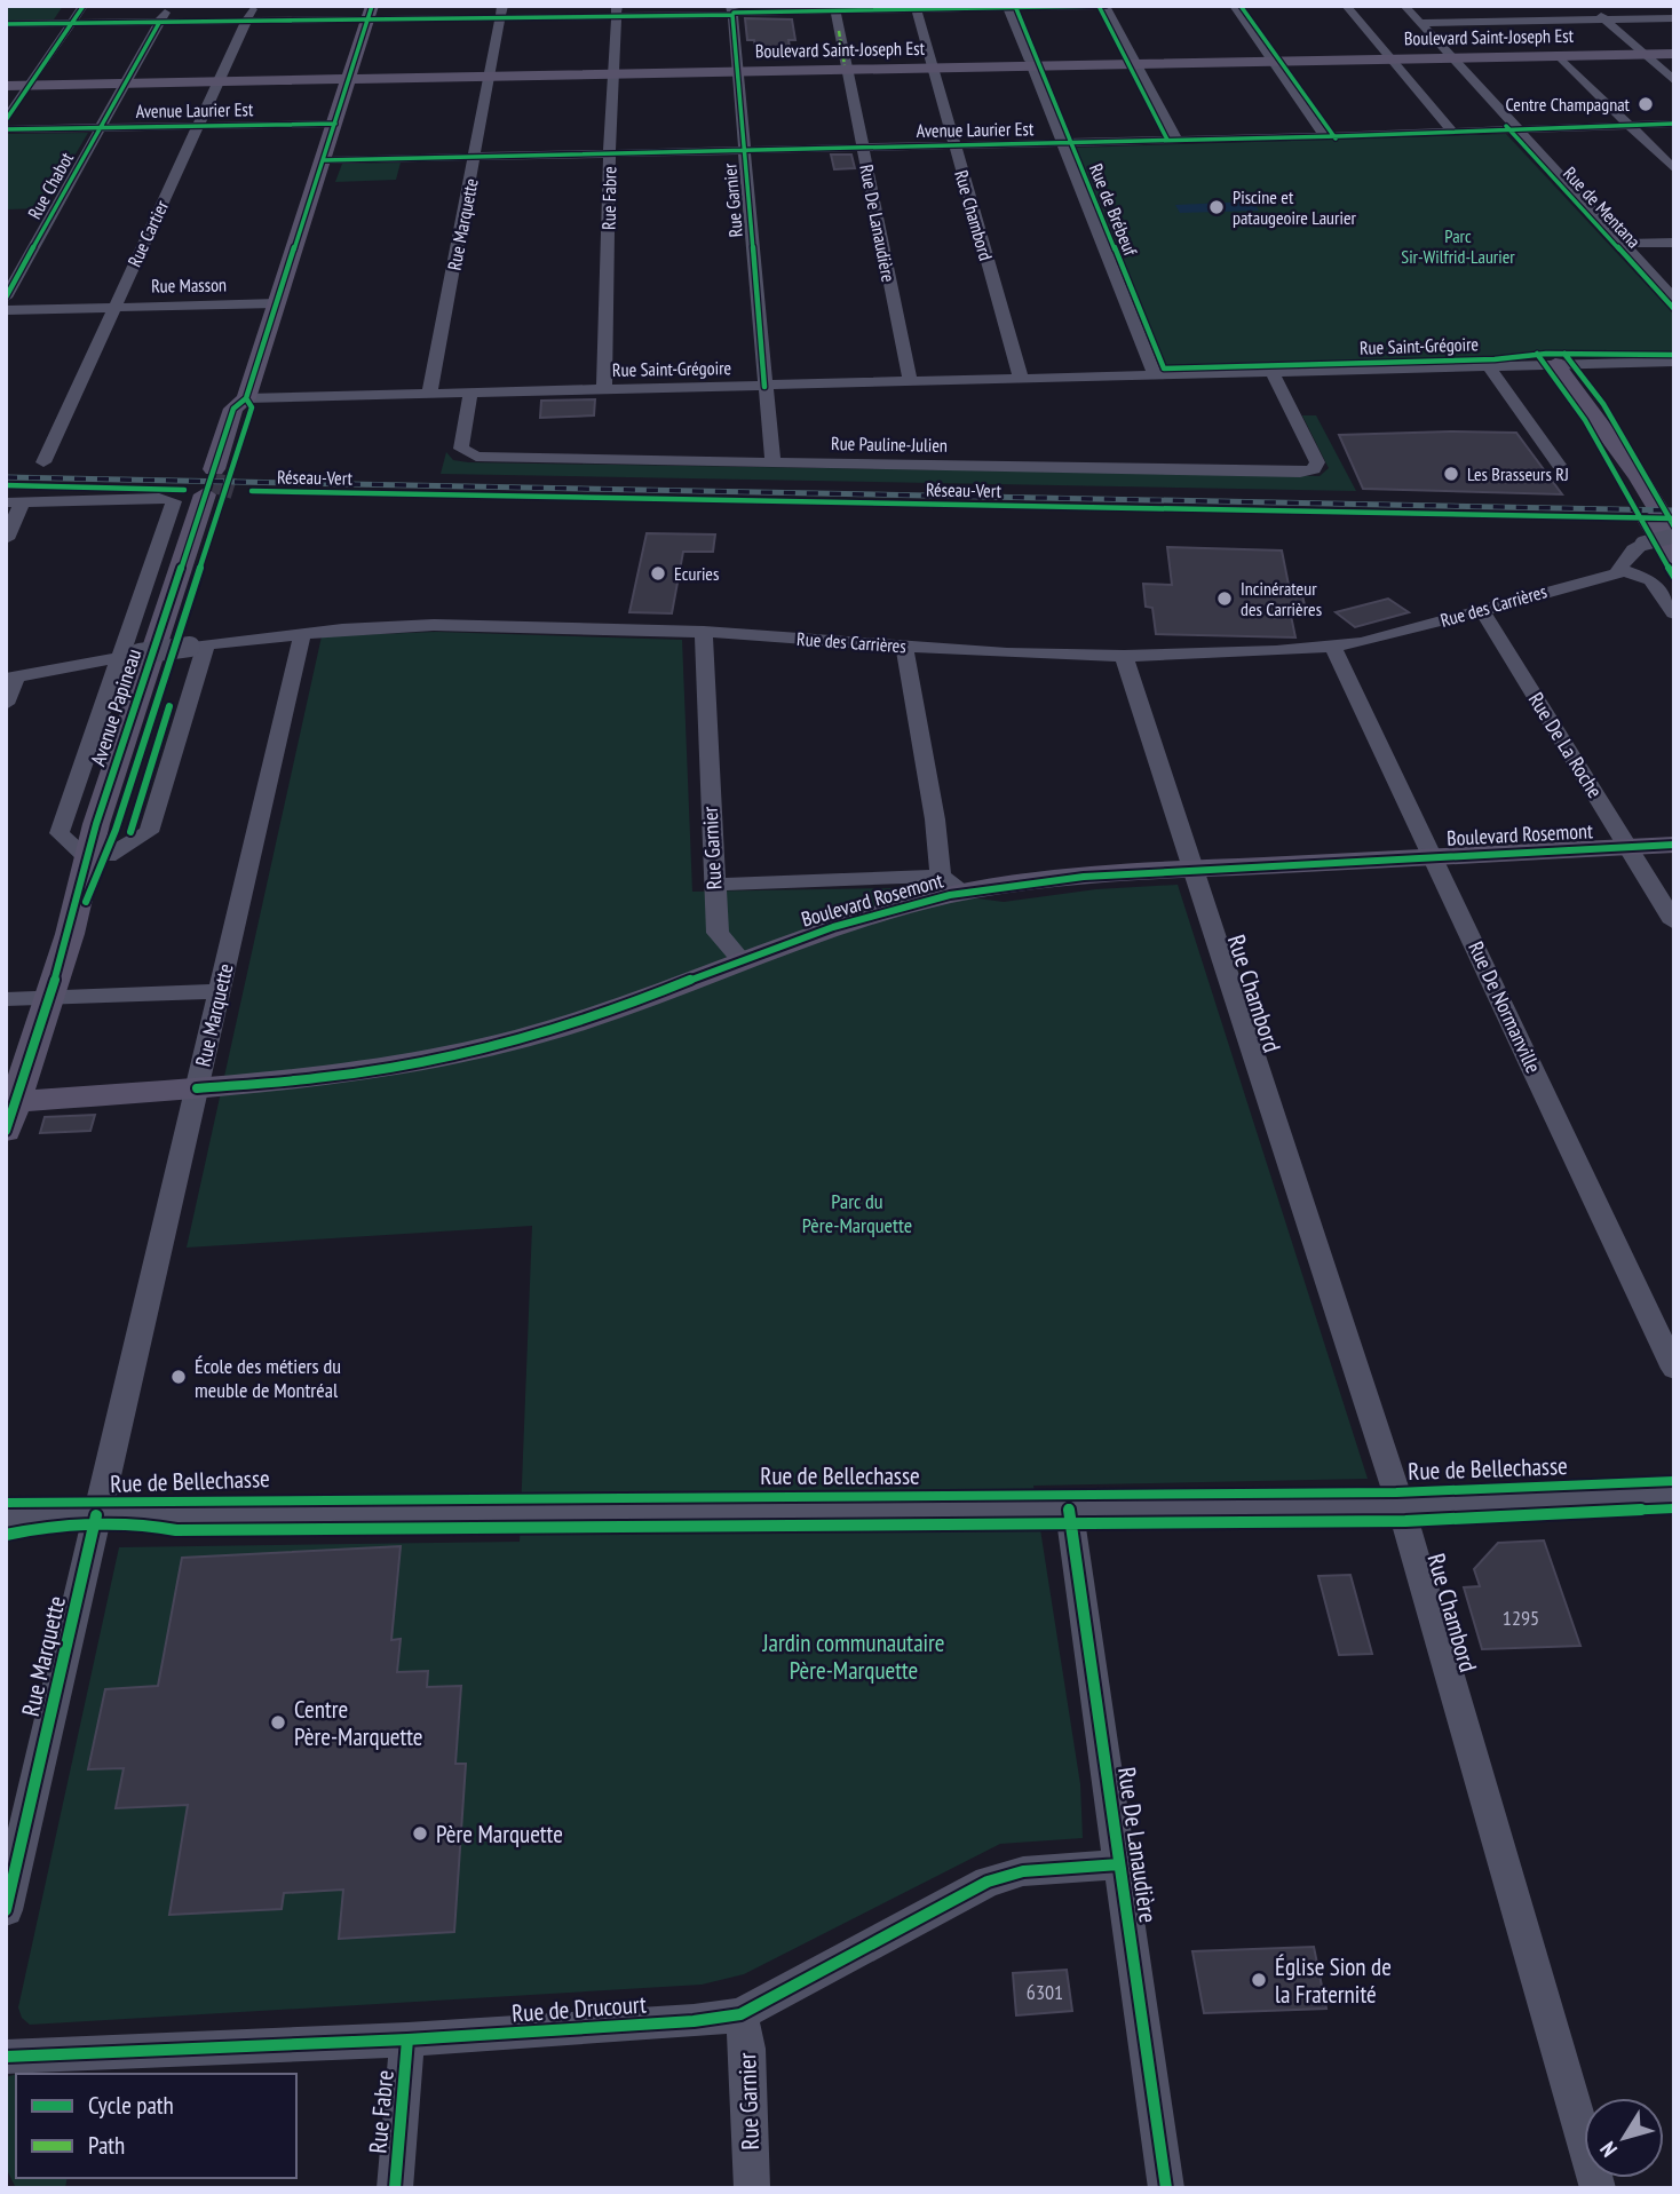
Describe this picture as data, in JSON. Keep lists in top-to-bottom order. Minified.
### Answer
{"streets":{"main road":["Boulevard Saint-Joseph Est","Avenue Papineau","Boulevard Rosemont"],"street":["Avenue Laurier Est","Rue Chabot","Rue Fabre","Rue Garnier","Rue de Mentana","Rue de Brébeuf","Rue Chambord","Rue De Lanaudière","Rue Marquette","Rue Cartier","Rue Masson","Rue Saint-Grégoire","Rue Pauline-Julien","Rue des Carrières","Rue De La Roche","Rue De Normanville","Rue de Bellechasse","Rue de Drucourt"],"cycle path":["Réseau-Vert"]},"crossings":[["Boulevard Saint-Joseph Est","Rue Chabot"],["Boulevard Saint-Joseph Est","Rue Fabre"],["Boulevard Saint-Joseph Est","Rue Garnier"],["Boulevard Saint-Joseph Est","Rue de Mentana"],["Boulevard Saint-Joseph Est","Rue de Brébeuf"],["Boulevard Saint-Joseph Est","Rue Chambord"],["Boulevard Saint-Joseph Est","Rue De Lanaudière"],["Boulevard Saint-Joseph Est","Rue Marquette"],["Boulevard Saint-Joseph Est","Rue Cartier"],["Avenue Laurier Est","Rue Chabot"],["Avenue Laurier Est","Rue Fabre"],["Avenue Laurier Est","Rue Garnier"],["Avenue Laurier Est","Rue de Mentana"],["Avenue Laurier Est","Rue de Brébeuf"],["Avenue Laurier Est","Rue Chambord"],["Avenue Laurier Est","Rue De Lanaudière"],["Avenue Laurier Est","Rue Marquette"],["Avenue Laurier Est","Rue Cartier"],["Rue Fabre","Rue Saint-Grégoire"],["Rue Fabre","Rue de Drucourt"],["Rue Garnier","Rue Saint-Grégoire"],["Rue Garnier","Rue Pauline-Julien"],["Rue Garnier","Rue des Carrières"],["Rue Garnier","Boulevard Rosemont"],["Rue Garnier","Rue de Drucourt"],["Rue de Brébeuf","Rue Saint-Grégoire"],["Rue Chambord","Rue Saint-Grégoire"],["Rue Chambord","Rue des Carrières"],["Rue Chambord","Boulevard Rosemont"],["Rue Chambord","Rue de Bellechasse"],["Rue De Lanaudière","Rue Saint-Grégoire"],["Rue De Lanaudière","Rue de Bellechasse"],["Rue De Lanaudière","Rue de Drucourt"],["Rue Marquette","Rue Saint-Grégoire"],["Rue Marquette","Rue des Carrières"],["Rue Marquette","Boulevard Rosemont"],["Rue Marquette","Rue de Bellechasse"],["Rue Cartier","Rue Masson"],["Rue Saint-Grégoire","Rue Pauline-Julien"],["Rue des Carrières","Avenue Papineau"],["Rue des Carrières","Rue De La Roche"],["Rue des Carrières","Rue De Normanville"],["Avenue Papineau","Boulevard Rosemont"],["Rue De La Roche","Boulevard Rosemont"],["Boulevard Rosemont","Rue De Normanville"]],"parks":["Parc Sir-Wilfrid-Laurier","Parc du Père-Marquette","Jardin communautaire Père-Marquette"],"places":["Centre Champagnat","Piscine et pataugeoire Laurier","Les Brasseurs RJ","Ecuries","Incinérateur des Carrières","École des métiers du meuble de Montréal","Centre Père-Marquette","Père Marquette","Église Sion de la Fraternité"],"house_numbers":["1295","6301"],"legend":["Cycle path","Path"],"north":"bottom left"}
